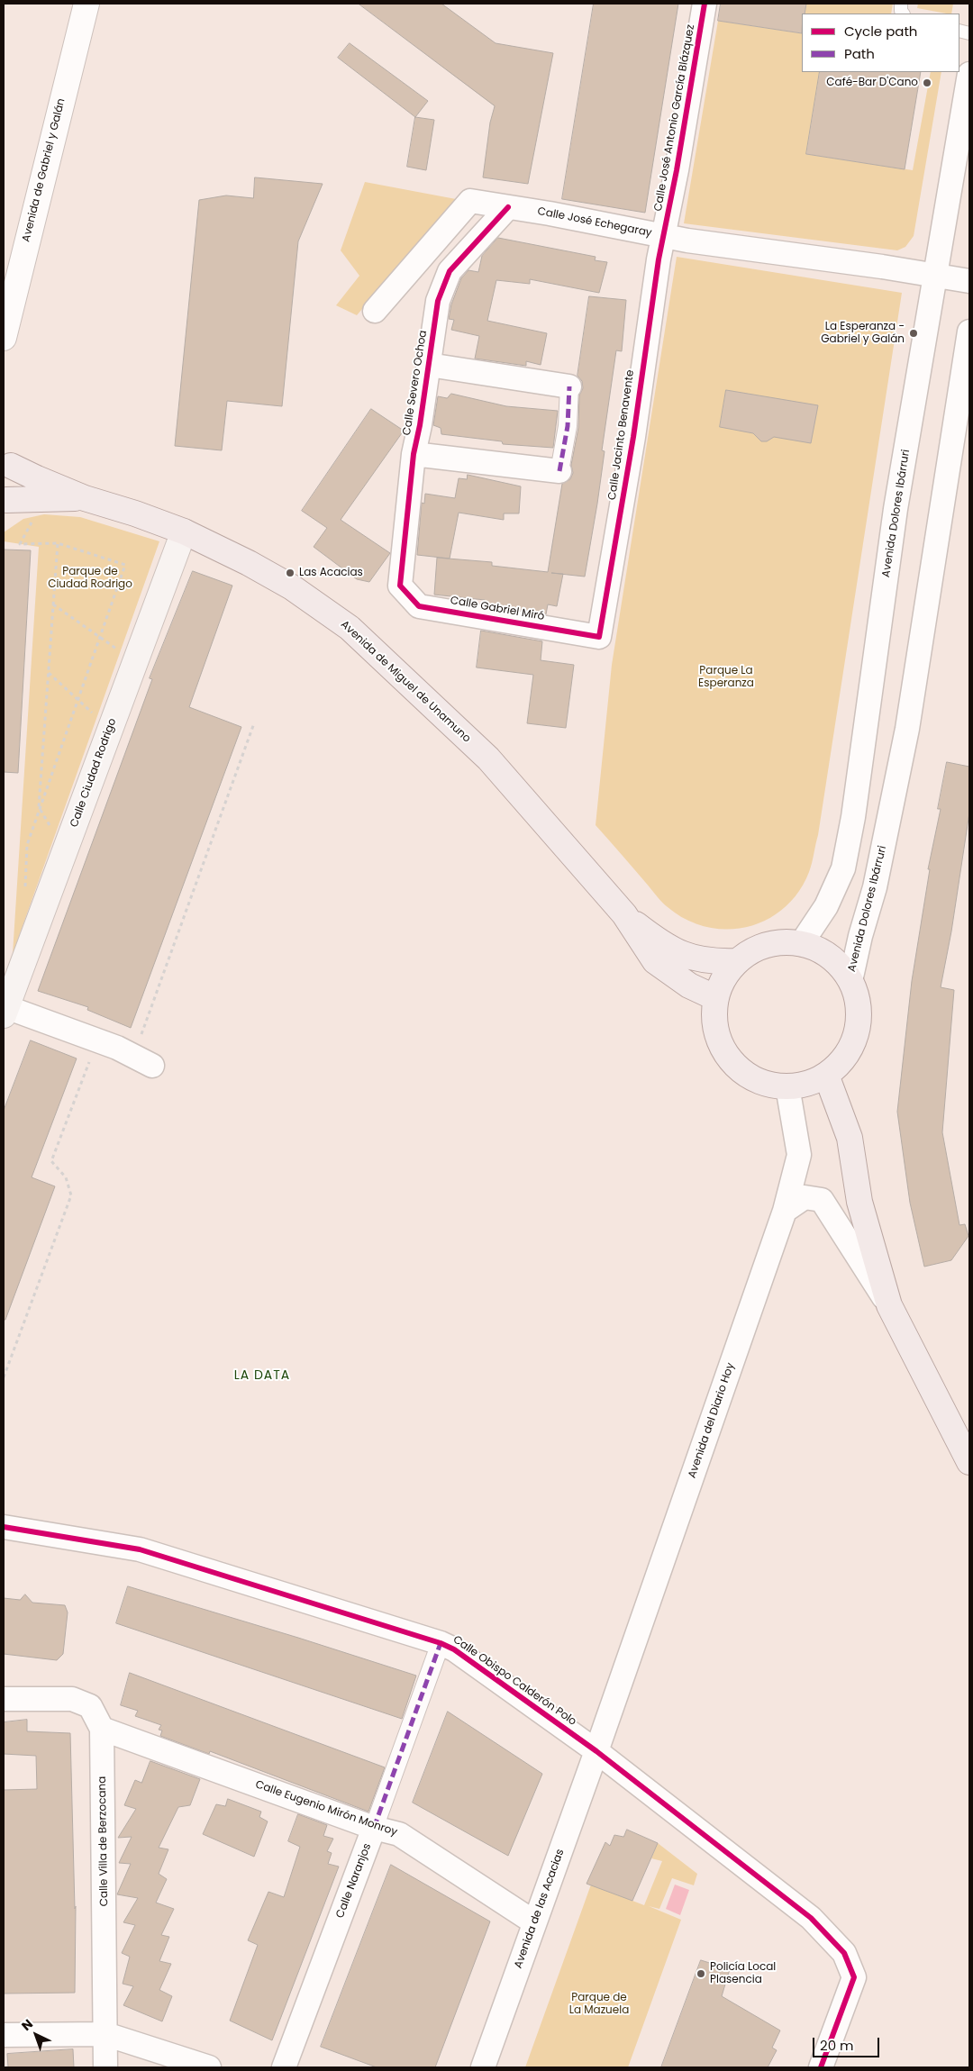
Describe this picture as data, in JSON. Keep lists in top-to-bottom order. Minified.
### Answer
{"streets":{"main road":["Avenida de Miguel de Unamuno","Calle Ciudad Rodrigo"],"street":["Calle José Antonio García Blázquez","Avenida de Gabriel y Galán","Calle José Echegaray","Calle Severo Ochoa","Calle Jacinto Benavente","Avenida Dolores Ibárruri","Calle Gabriel Miró","Avenida del Diario Hoy","Calle Obispo Calderón Polo","Calle Eugenio Mirón Monroy","Calle Villa de Berzocana","Calle Naranjos","Avenida de las Acacias"]},"crossings":[["Calle José Antonio García Blázquez","Calle José Echegaray"],["Calle José Antonio García Blázquez","Calle Jacinto Benavente"],["Calle José Echegaray","Calle Severo Ochoa"],["Calle José Echegaray","Calle Jacinto Benavente"],["Calle José Echegaray","Avenida Dolores Ibárruri"],["Calle Severo Ochoa","Calle Gabriel Miró"],["Calle Jacinto Benavente","Calle Gabriel Miró"],["Avenida Dolores Ibárruri","Avenida de Miguel de Unamuno"],["Avenida Dolores Ibárruri","Avenida del Diario Hoy"],["Avenida de Miguel de Unamuno","Calle Ciudad Rodrigo"],["Avenida de Miguel de Unamuno","Avenida del Diario Hoy"],["Avenida del Diario Hoy","Calle Obispo Calderón Polo"],["Avenida del Diario Hoy","Avenida de las Acacias"],["Calle Obispo Calderón Polo","Calle Naranjos"],["Calle Obispo Calderón Polo","Avenida de las Acacias"],["Calle Eugenio Mirón Monroy","Calle Villa de Berzocana"],["Calle Eugenio Mirón Monroy","Calle Naranjos"],["Calle Eugenio Mirón Monroy","Avenida de las Acacias"]],"districts":["LA DATA"],"parks":["Parque de Ciudad Rodrigo","Parque La Esperanza","Parque de La Mazuela"],"places":["Café-Bar D'Cano","La Esperanza - Gabriel y Galán","Las Acacias","Policía Local Plasencia"],"legend":["Cycle path","Path"],"scale_bar":"20 m","north":"top left"}
